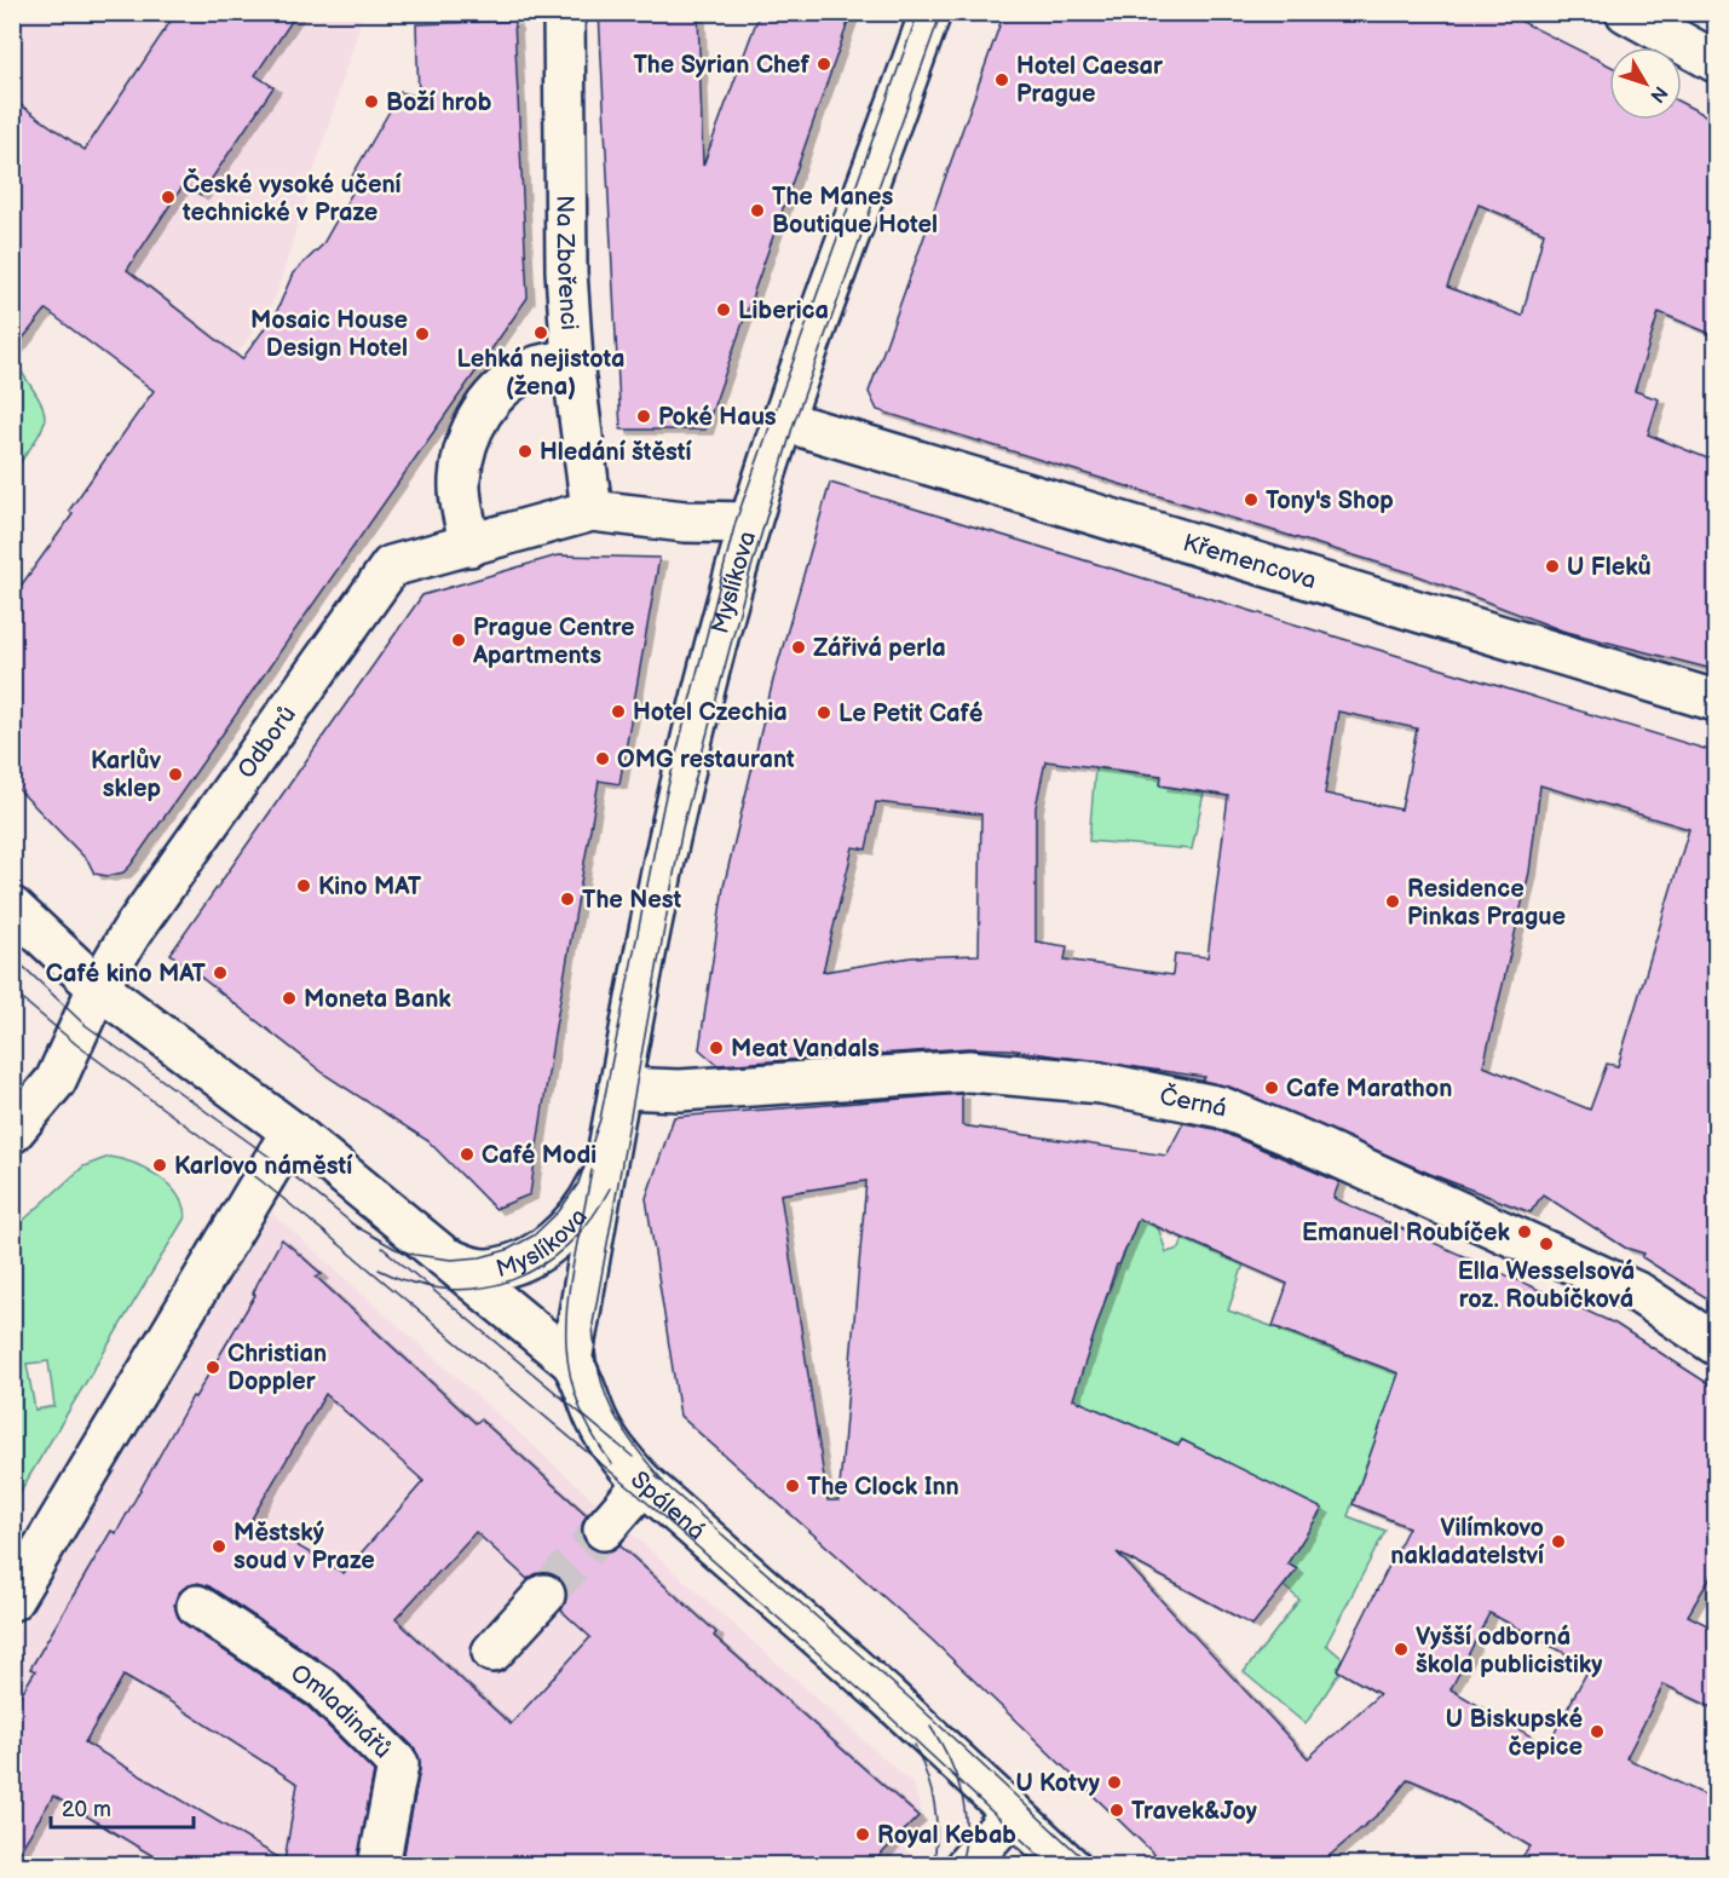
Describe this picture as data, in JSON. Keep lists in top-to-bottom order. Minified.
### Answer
{"streets":{"street":["Na Zbořenci","Křemencova","Myslíkova","Odborů","Černá","Spálená","Omladinářů"]},"crossings":[["Na Zbořenci","Odborů"],["Křemencova","Myslíkova"],["Myslíkova","Odborů"],["Myslíkova","Černá"],["Myslíkova","Spálená"]],"places":["The Syrian Chef","Hotel Caesar Prague","Boží hrob","České vysoké učení technické v Praze","The Manes Boutique Hotel","Liberica","Lehká nejistota (žena)","Mosaic House Design Hotel","Poké Haus","Hledání štěstí","Tony's Shop","U Fleků","Prague Centre Apartments","Zářivá perla","Hotel Czechia","Le Petit Café","OMG restaurant","Karlův sklep","Kino MAT","The Nest","Residence Pinkas Prague","Café kino MAT","Moneta Bank","Meat Vandals","Cafe Marathon","Café Modi","Karlovo náměstí","Emanuel Roubíček","Ella Wesselsová roz. Roubíčková","Christian Doppler","The Clock Inn","Vilímkovo nakladatelství","Městský soud v Praze","Vyšší odborná škola publicistiky","U Biskupské čepice","U Kotvy","Travek&Joy","Royal Kebab"],"scale_bar":"20 m","north":"bottom right"}
